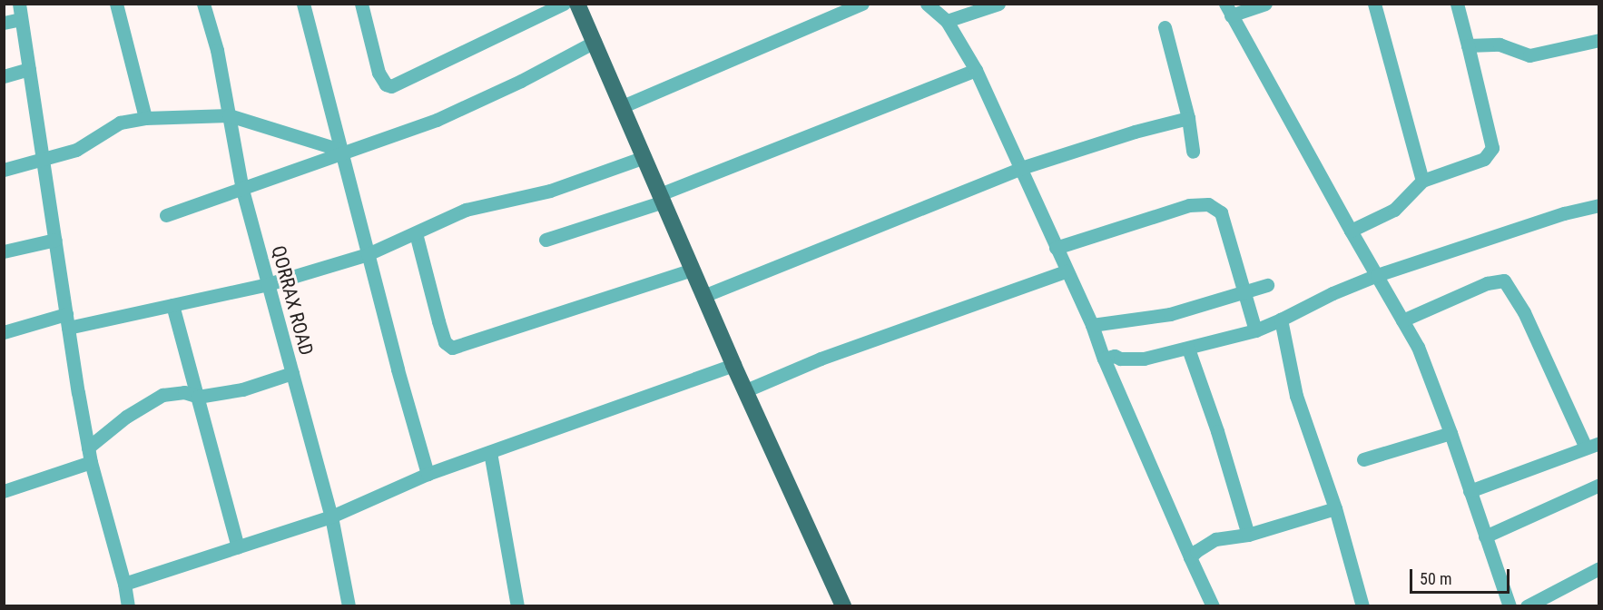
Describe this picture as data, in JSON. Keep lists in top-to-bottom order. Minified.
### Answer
{"streets":{"street":["QORRAX ROAD"]},"scale_bar":"50 m"}
